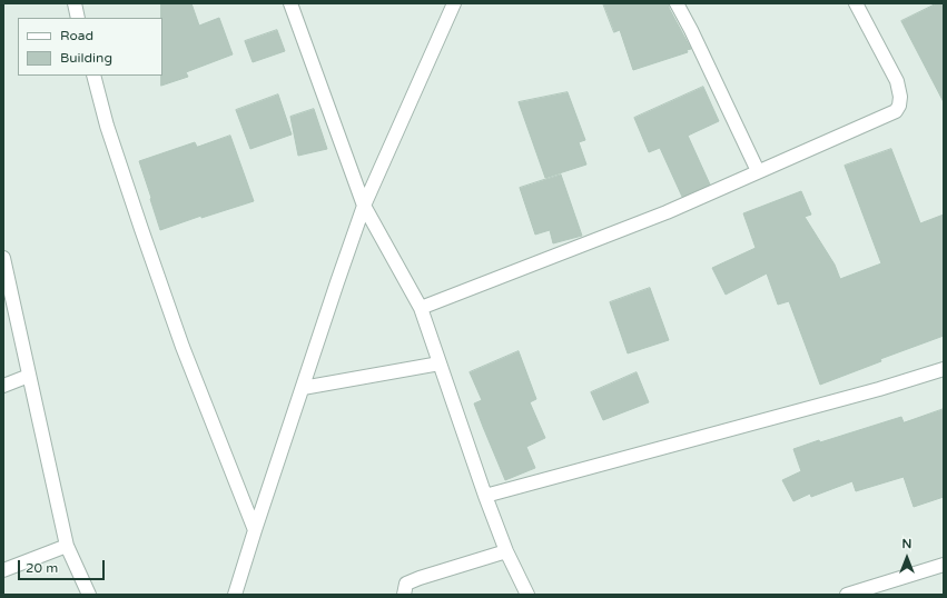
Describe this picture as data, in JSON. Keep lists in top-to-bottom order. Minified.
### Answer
{"legend":["Road","Building"],"scale_bar":"20 m","north":"top"}
